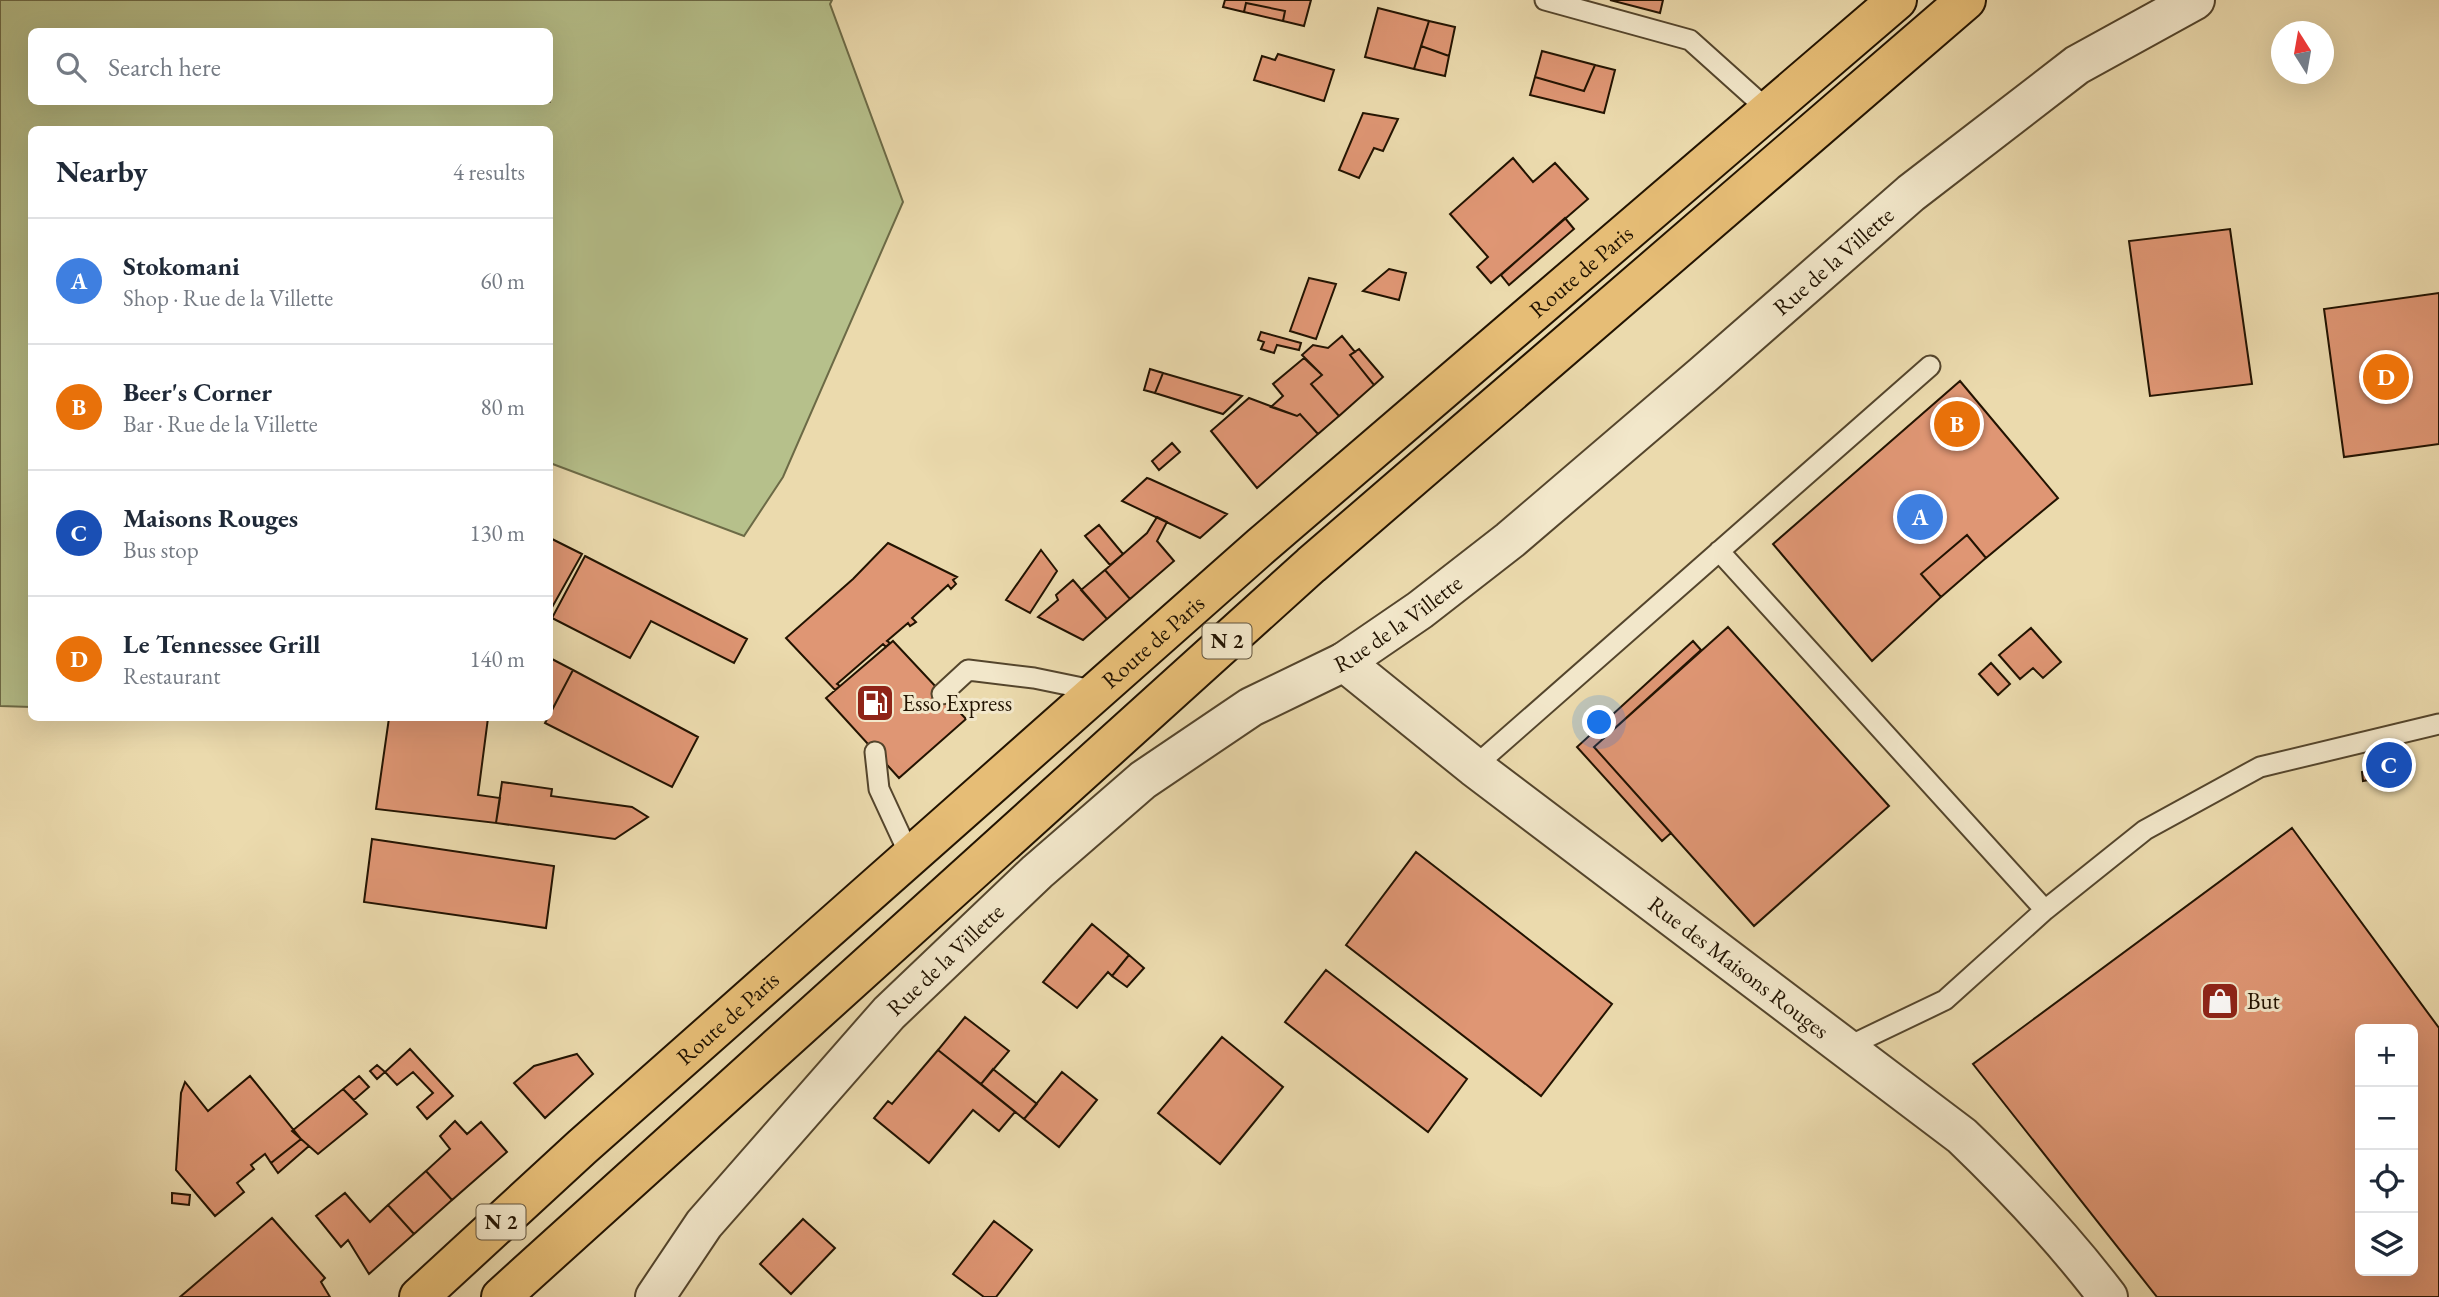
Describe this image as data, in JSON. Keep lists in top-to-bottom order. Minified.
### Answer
{"streets":{"main road":["Route de Paris","N 2"],"street":["Rue de la Villette","Rue des Maisons Rouges"]},"crossings":[["Rue de la Villette","Rue des Maisons Rouges"]],"places":{"fuel station":["Esso Express"],"shop":["But"]},"north":"top","page":{"search":"Search here","heading":["Nearby","4 results"],"list":[{"mark":"A","name":"Stokomani","note":"Shop · Rue de la Villette","value":"60 m"},{"mark":"B","name":"Beer's Corner","note":"Bar · Rue de la Villette","value":"80 m"},{"mark":"C","name":"Maisons Rouges","note":"Bus stop","value":"130 m"},{"mark":"D","name":"Le Tennessee Grill","note":"Restaurant","value":"140 m"}],"pins":["D","B","A","C"],"map_buttons":["+","−"]}}
